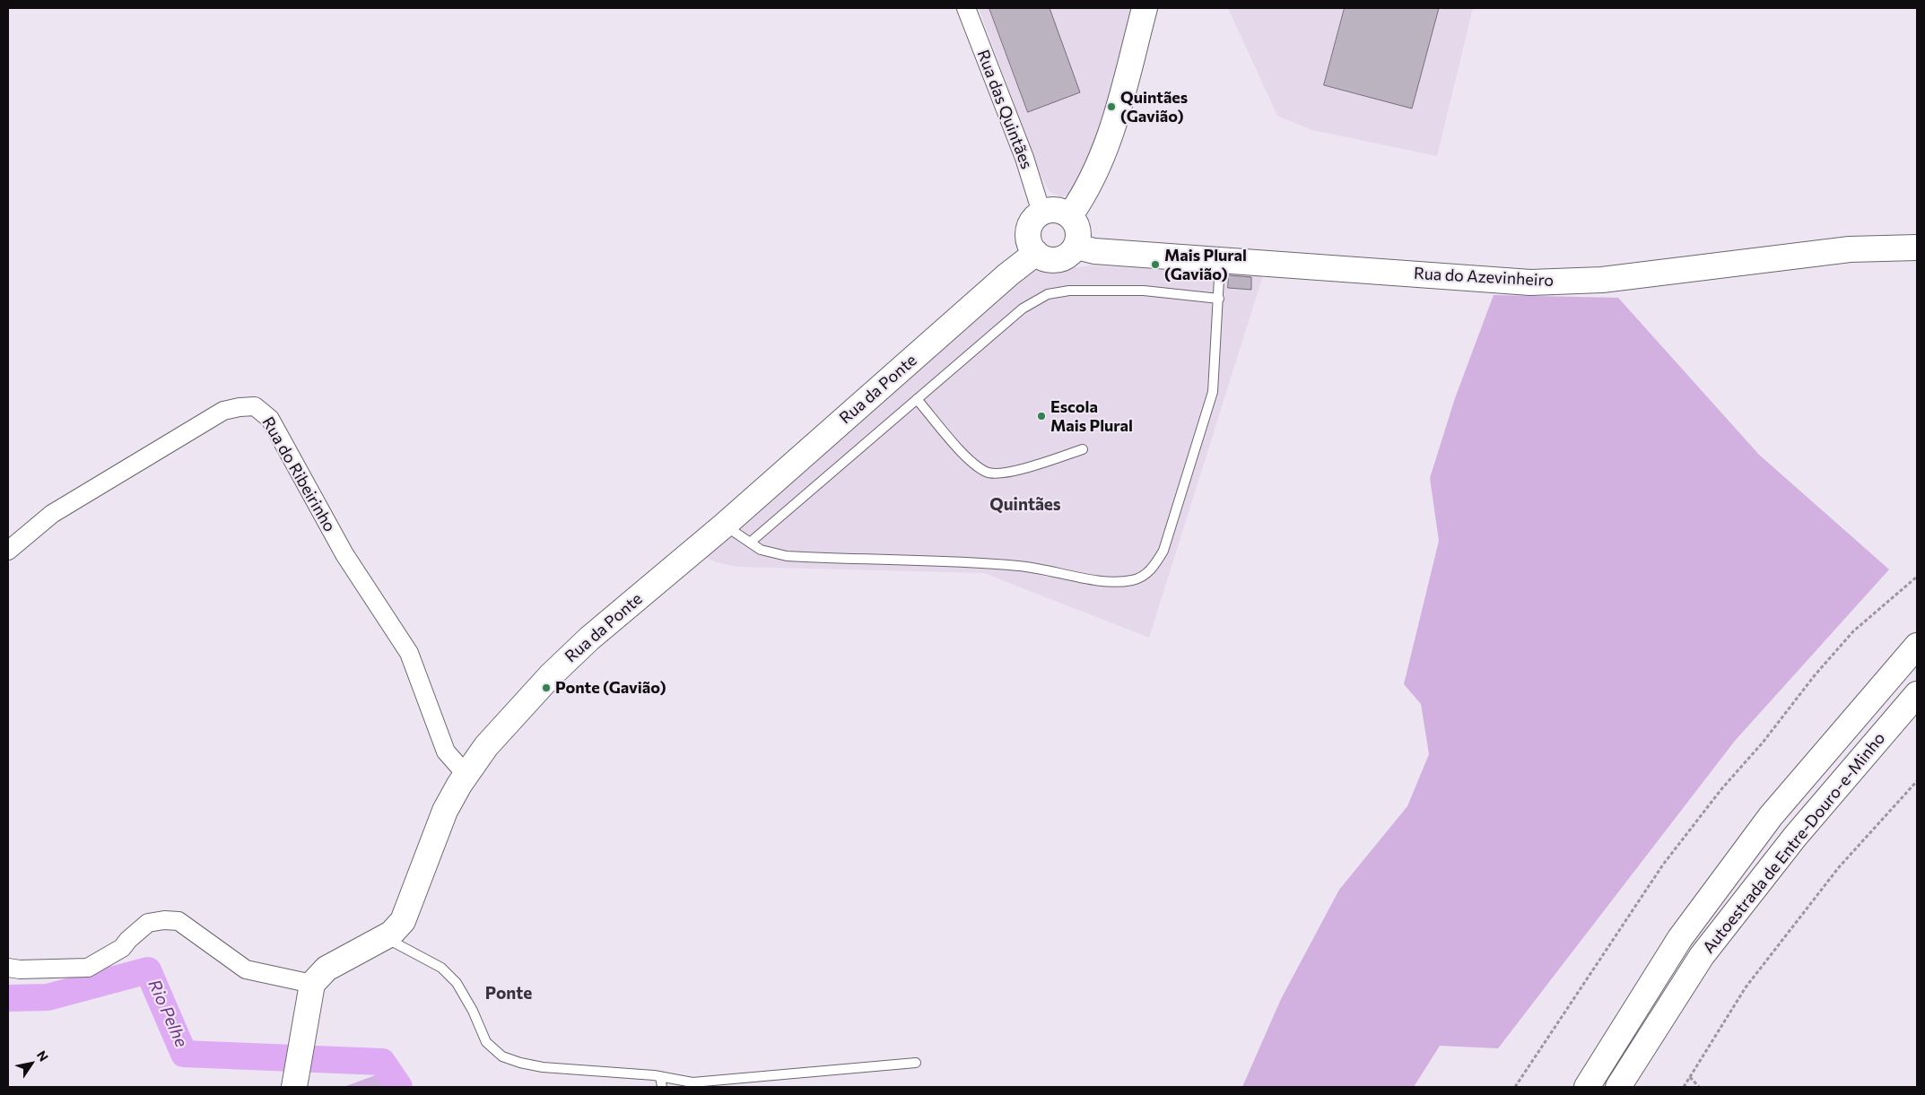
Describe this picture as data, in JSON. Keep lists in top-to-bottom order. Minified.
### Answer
{"streets":{"main road":["Rua do Azevinheiro","Rua da Ponte","Autoestrada de Entre-Douro-e-Minho"],"street":["Rua das Quintães","Rua do Ribeirinho"]},"crossings":[["Rua das Quintães","Rua do Azevinheiro"],["Rua das Quintães","Rua da Ponte"],["Rua do Azevinheiro","Rua da Ponte"],["Rua da Ponte","Rua do Ribeirinho"]],"districts":["Quintães","Ponte"],"water":["Rio Pelhe"],"places":["Quintães (Gavião)","Mais Plural (Gavião)","Escola Mais Plural","Ponte (Gavião)"],"north":"top right"}
